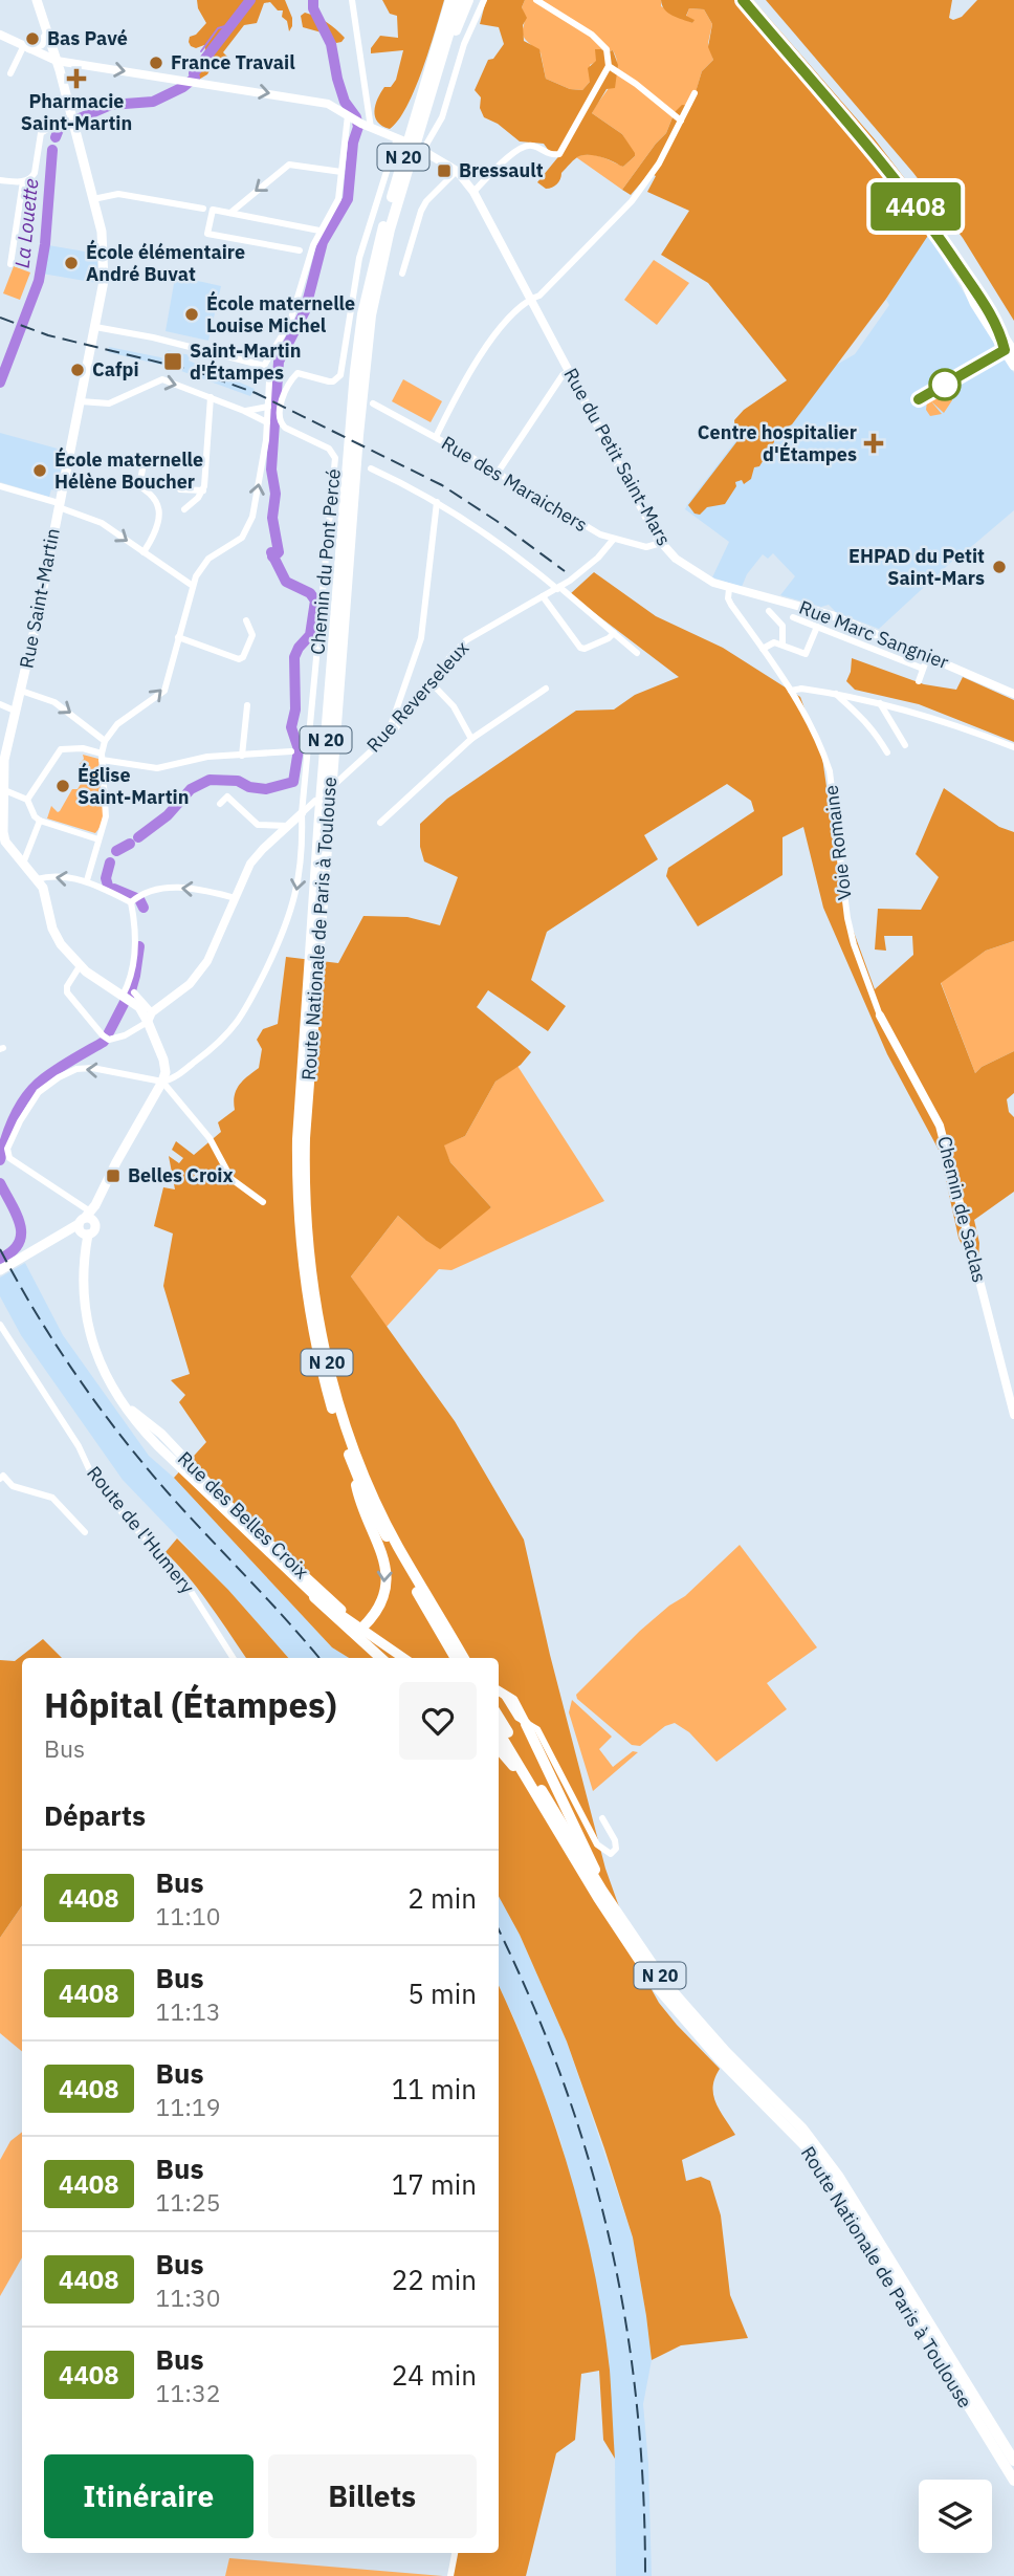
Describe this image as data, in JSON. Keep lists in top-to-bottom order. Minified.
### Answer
{"streets":{"main road":["N 20","Rue Saint-Martin","Route Nationale de Paris à Toulouse","Rue des Belles Croix"],"street":["Rue du Petit Saint-Mars","Rue des Maraichers","Chemin du Pont Percé","Rue Marc Sangnier","Rue Reverseleux","Voie Romaine","Chemin de Saclas","Route de l'Humery"]},"crossings":[["Rue du Petit Saint-Mars","Rue des Maraichers"],["Rue du Petit Saint-Mars","Rue Marc Sangnier"],["Rue des Maraichers","Rue Reverseleux"],["Rue Saint-Martin","Rue des Belles Croix"],["Voie Romaine","Chemin de Saclas"]],"water":["La Louette"],"places":{"other":["Bas Pavé","France Travail","École élémentaire André Buvat","École maternelle Louise Michel","Cafpi","École maternelle Hélène Boucher","EHPAD du Petit Saint-Mars","Église Saint-Martin"],"health":["Pharmacie Saint-Martin","Centre hospitalier d'Étampes"],"transit":["Bressault","Saint-Martin d'Étampes","Belles Croix"]},"lines":["bus line 4408"],"page":{"on_map":"4408","heading":[["Hôpital (Étampes)","Bus"],"Départs"],"list":[{"mark":"4408","name":"Bus","note":"11:10","value":"2 min"},{"mark":"4408","name":"Bus","note":"11:13","value":"5 min"},{"mark":"4408","name":"Bus","note":"11:19","value":"11 min"},{"mark":"4408","name":"Bus","note":"11:25","value":"17 min"},{"mark":"4408","name":"Bus","note":"11:30","value":"22 min"},{"mark":"4408","name":"Bus","note":"11:32","value":"24 min"}],"buttons":["Itinéraire","Billets"]}}
